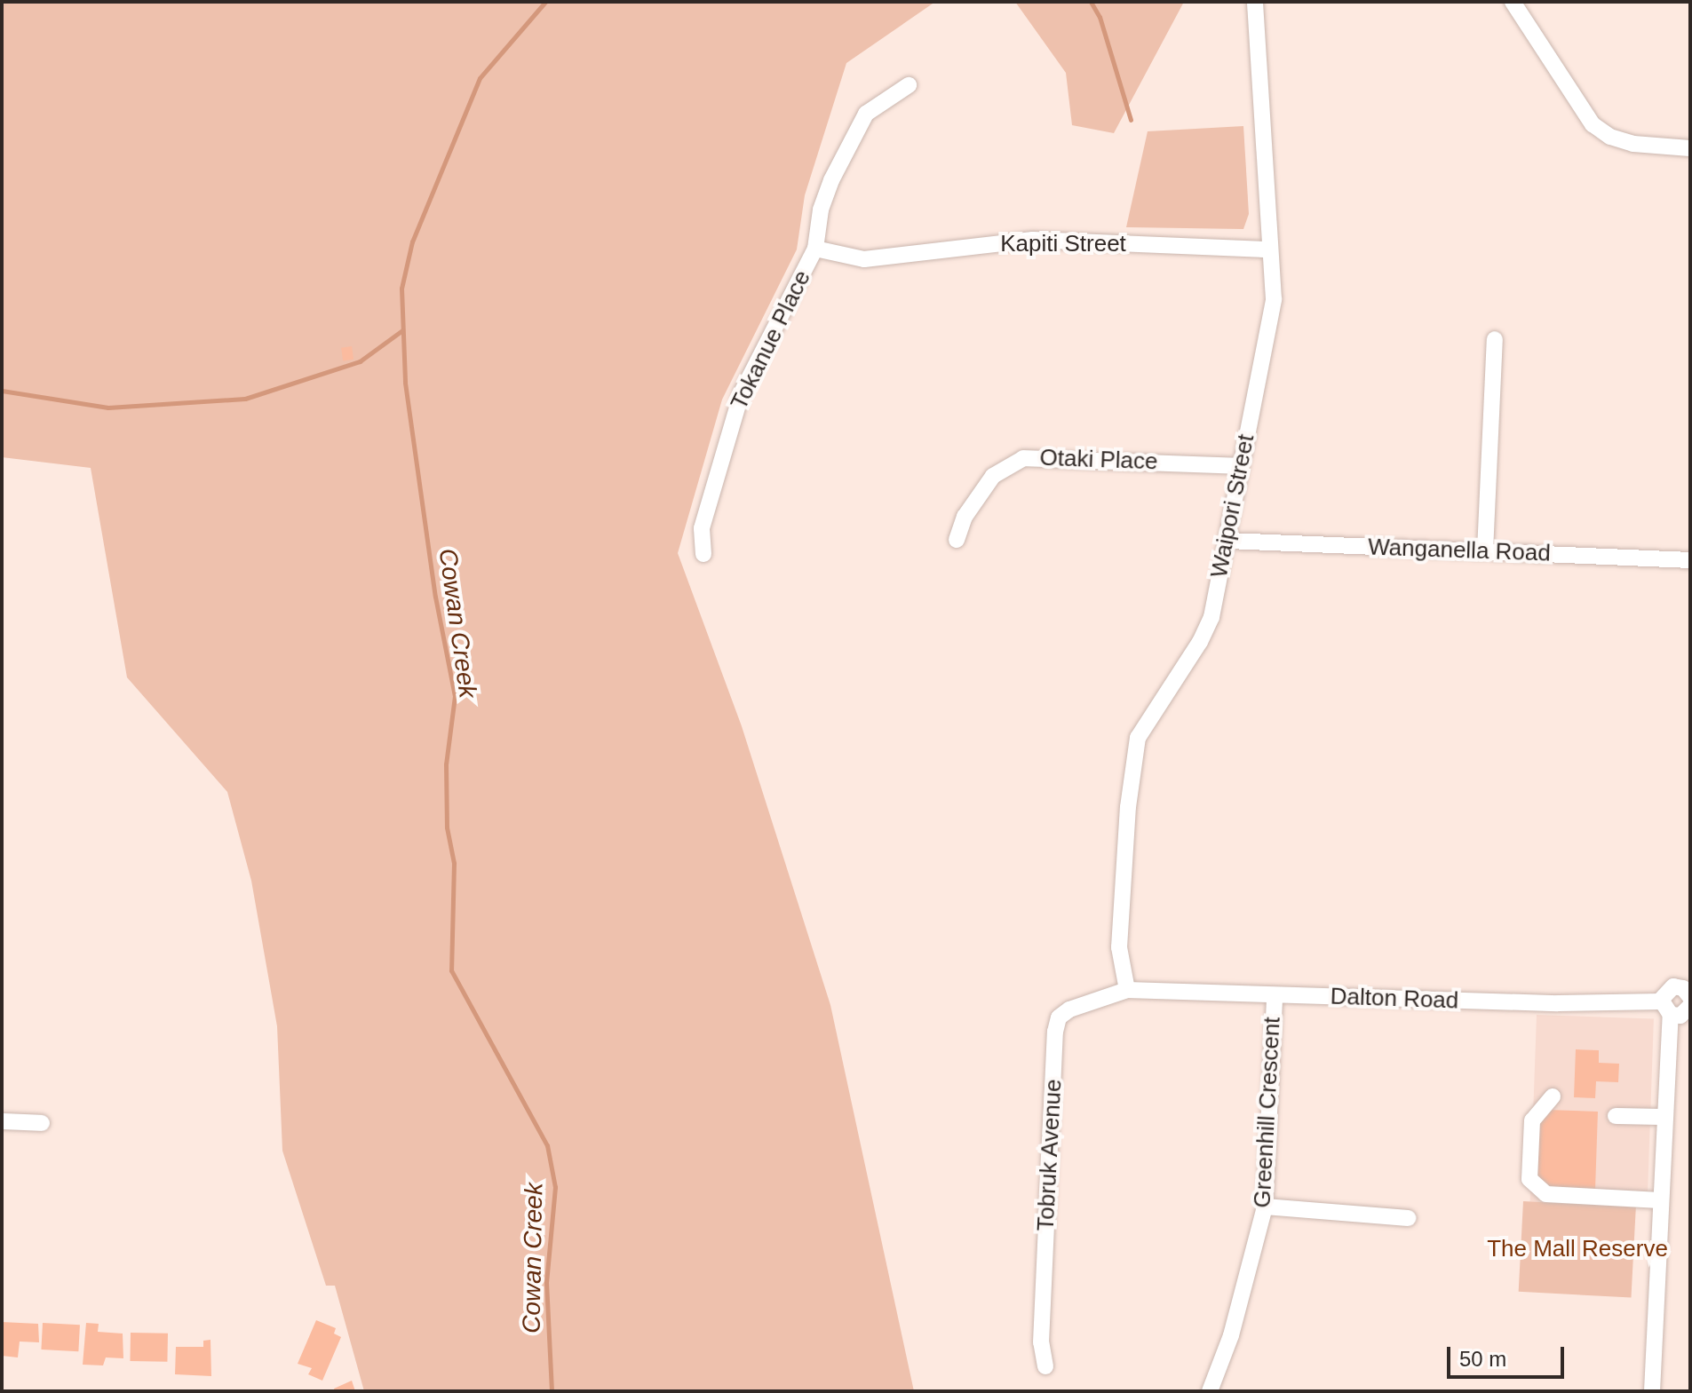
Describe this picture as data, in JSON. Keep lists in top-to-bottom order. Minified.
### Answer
{"streets":{"street":["Kapiti Street","Tokanue Place","Otaki Place","Waipori Street","Wanganella Road","Dalton Road","Greenhill Crescent","Tobruk Avenue"]},"crossings":[["Kapiti Street","Tokanue Place"],["Kapiti Street","Waipori Street"],["Otaki Place","Waipori Street"],["Waipori Street","Wanganella Road"],["Waipori Street","Dalton Road"],["Waipori Street","Tobruk Avenue"],["Dalton Road","Greenhill Crescent"],["Dalton Road","Tobruk Avenue"]],"water":["Cowan Creek"],"parks":["The Mall Reserve"],"scale_bar":"50 m"}
